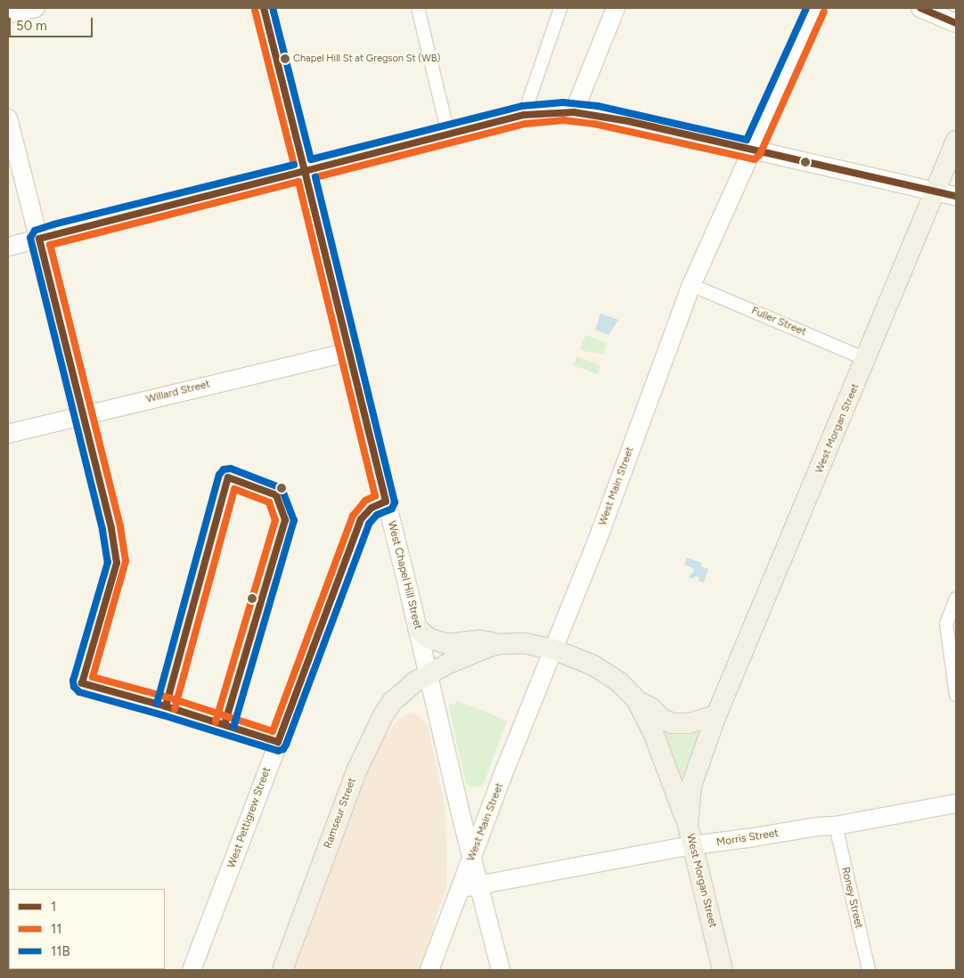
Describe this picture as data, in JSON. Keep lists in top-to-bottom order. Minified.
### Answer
{"streets":{"main road":["Willard Street","West Morgan Street","West Main Street","West Chapel Hill Street","Ramseur Street","West Pettigrew Street","Morris Street"],"street":["Fuller Street","Roney Street"]},"crossings":[["Fuller Street","West Morgan Street"],["Fuller Street","West Main Street"],["Willard Street","West Chapel Hill Street"],["West Morgan Street","Morris Street"],["West Main Street","West Chapel Hill Street"],["West Main Street","Morris Street"],["West Chapel Hill Street","Ramseur Street"],["West Chapel Hill Street","West Pettigrew Street"],["West Chapel Hill Street","Morris Street"],["Morris Street","Roney Street"]],"places":["Chapel Hill St at Gregson St (WB)"],"lines":["transit line 1","transit line 11B","transit line 11"],"legend":["1","11","11B"],"scale_bar":"50 m"}
